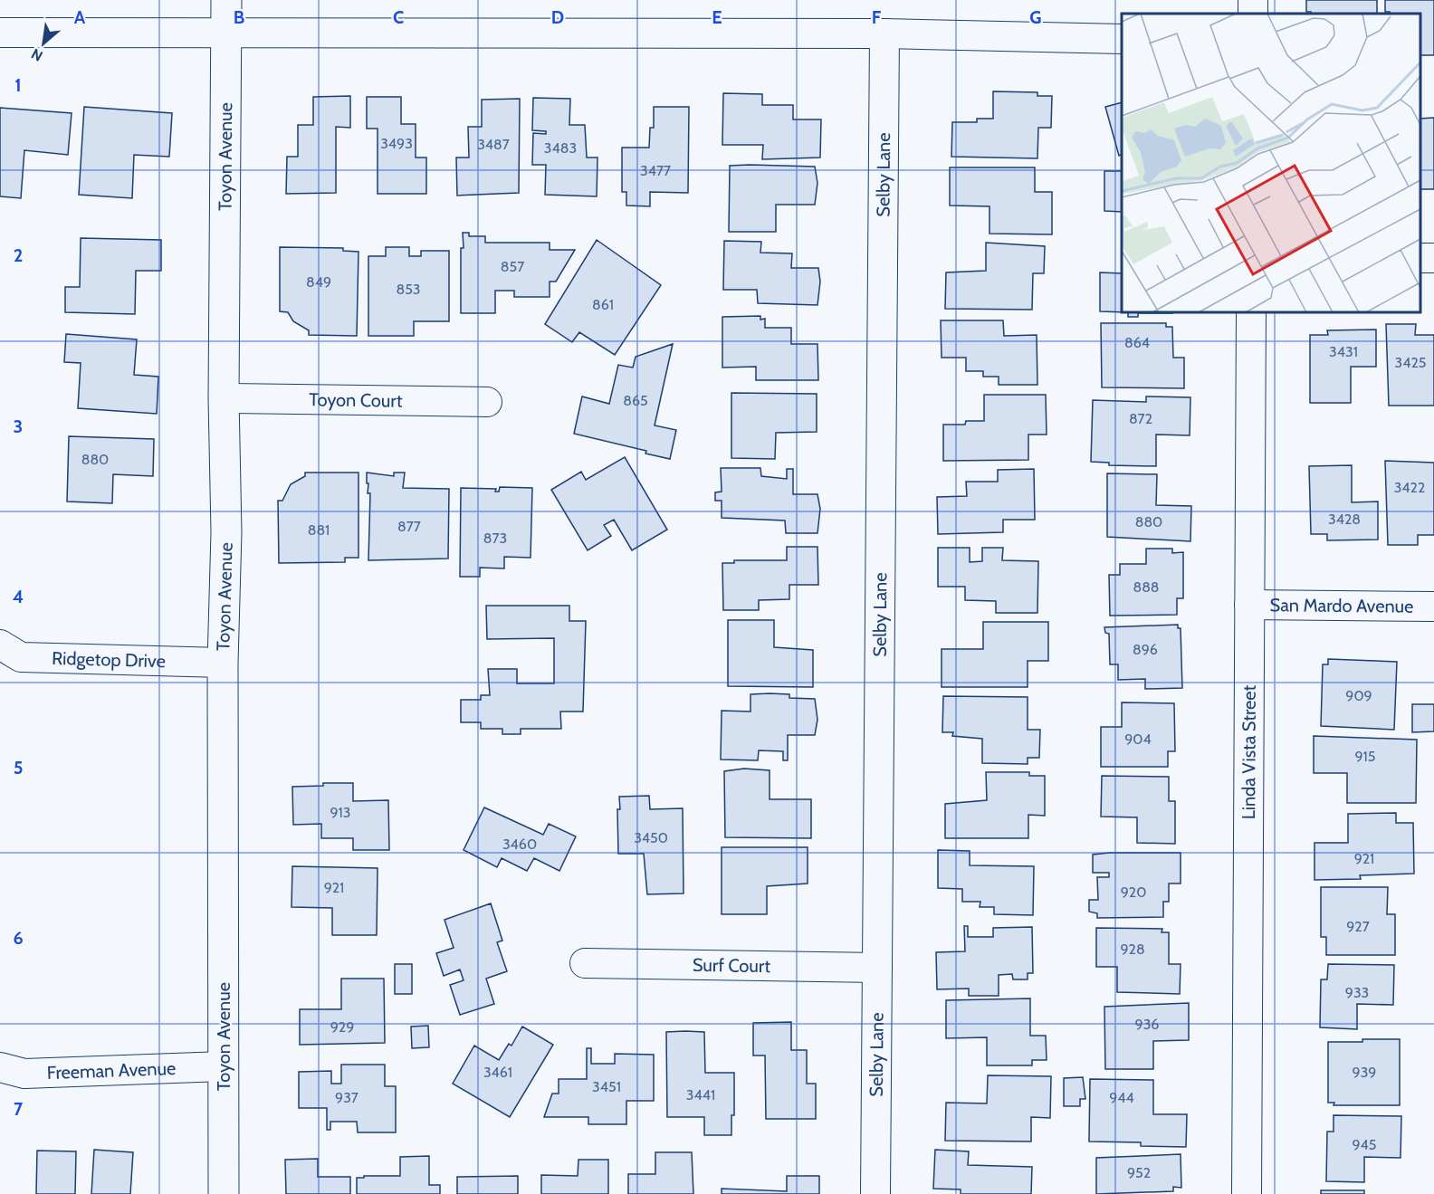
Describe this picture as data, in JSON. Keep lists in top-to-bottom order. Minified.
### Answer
{"streets":{"street":["Toyon Avenue","Selby Lane","Toyon Court","San Mardo Avenue","Ridgetop Drive","Linda Vista Street","Surf Court","Freeman Avenue"]},"crossings":[["Toyon Avenue","Toyon Court"],["Toyon Avenue","Ridgetop Drive"],["Toyon Avenue","Freeman Avenue"],["Selby Lane","Surf Court"],["San Mardo Avenue","Linda Vista Street"]],"house_numbers":["3493","3487","3483","3477","857","849","853","861","864","3431","3425","865","872","880","3422","3428","880","877","881","873","888","896","909","904","915","913","3450","3460","921","921","920","927","928","933","936","929","3461","939","3451","3441","937","944","945","952"],"north":"bottom left","grid":{"columns":["A","B","C","D","E","F","G"],"rows":["1","2","3","4","5","6","7"]}}
